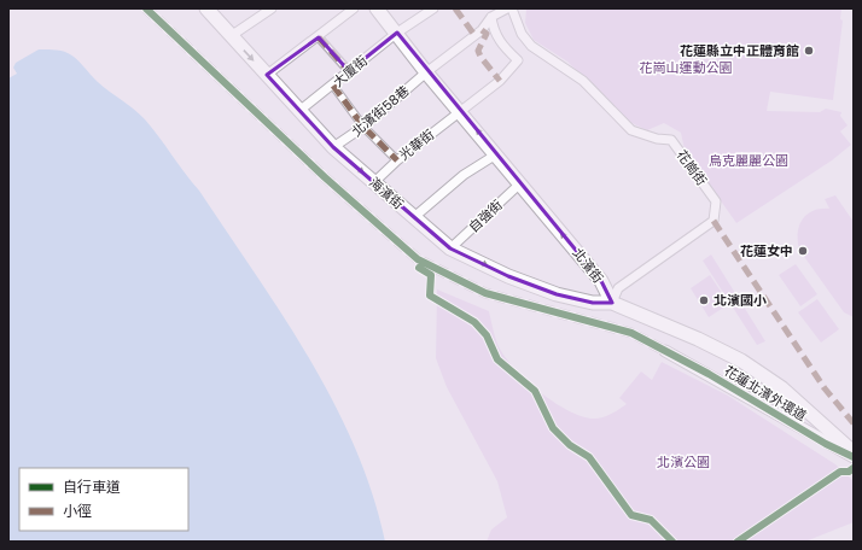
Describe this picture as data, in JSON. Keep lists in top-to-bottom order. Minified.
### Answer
{"streets":{"main road":["海濱街","北濱街"],"street":["大廈街","北濱街58巷","光華街","花崗街","自強街","花蓮北濱外環道"]},"crossings":[["大廈街","海濱街"],["大廈街","北濱街"],["北濱街58巷","光華街"],["北濱街58巷","海濱街"],["北濱街58巷","北濱街"],["光華街","海濱街"],["光華街","北濱街"],["花崗街","海濱街"],["花崗街","北濱街"],["海濱街","自強街"],["海濱街","北濱街"],["自強街","北濱街"]],"one_way":["海濱街","北濱街"],"parks":["花崗山運動公園","烏克麗麗公園","北濱公園"],"places":["花蓮縣立中正體育館","花蓮女中","北濱國小"],"legend":["自行車道","小徑"]}
